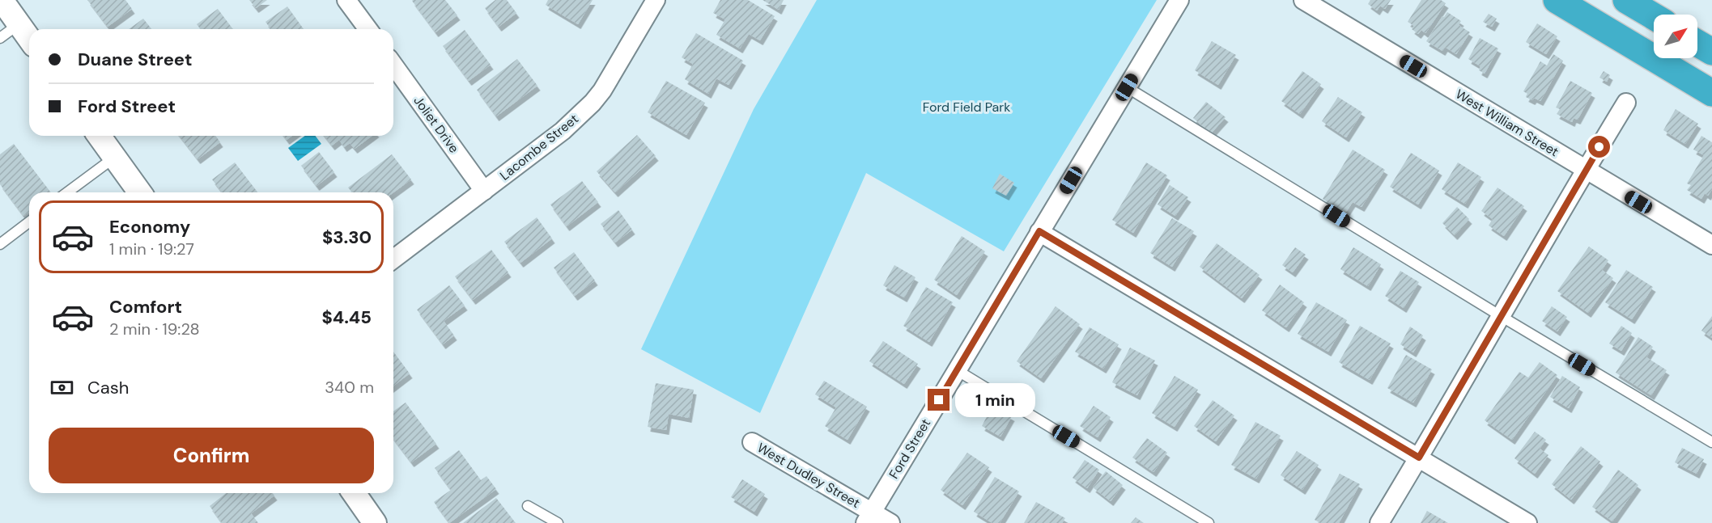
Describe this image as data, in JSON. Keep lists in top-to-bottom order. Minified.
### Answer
{"streets":{"street":["West William Street","Joliet Drive","Lacombe Street","Ford Street","West Dudley Street"]},"crossings":[["Joliet Drive","Lacombe Street"],["Ford Street","West Dudley Street"]],"parks":["Ford Field Park"],"north":"top right","page":{"banner":["Duane Street","Ford Street"],"list":[{"name":"Economy","note":"1 min · 19:27","value":"$3.30"},{"name":"Comfort","note":"2 min · 19:28","value":"$4.45"}],"pay":["Cash","340 m"],"bubble":"1 min","buttons":"Confirm"}}
